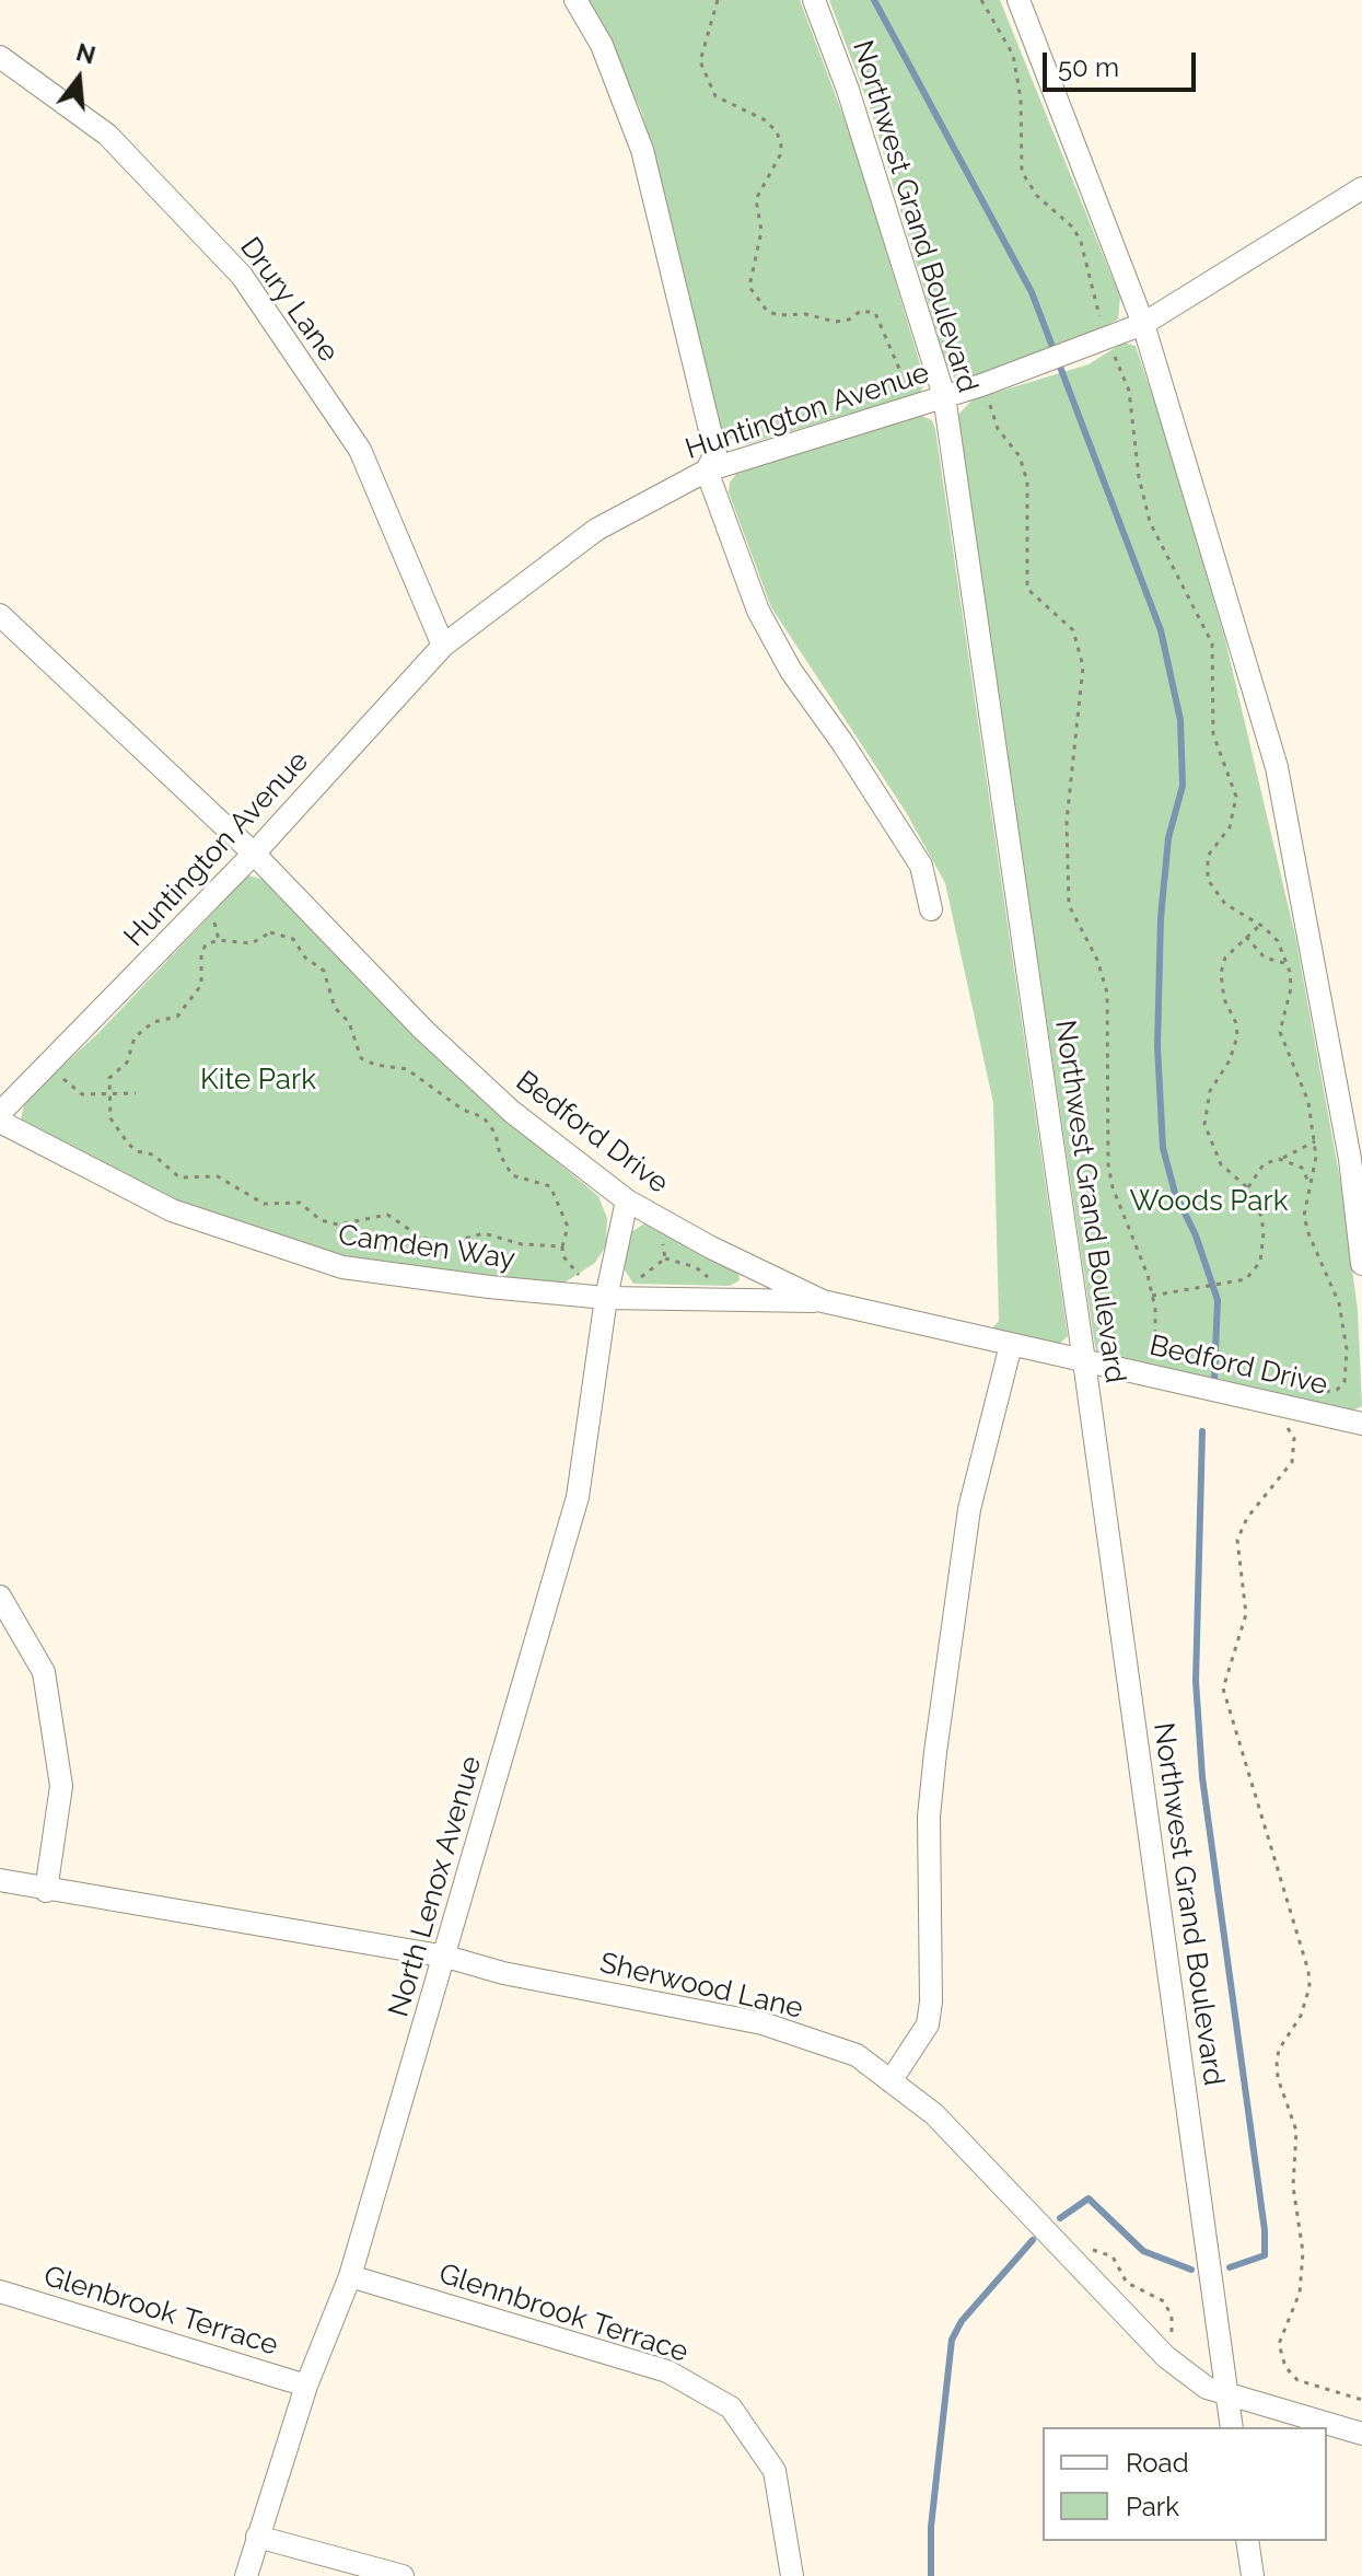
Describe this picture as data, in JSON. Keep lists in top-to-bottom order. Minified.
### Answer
{"streets":{"street":["Northwest Grand Boulevard","Drury Lane","Huntington Avenue","Bedford Drive","Camden Way","North Lenox Avenue","Sherwood Lane","Glenbrook Terrace","Glennbrook Terrace"]},"crossings":[["Northwest Grand Boulevard","Huntington Avenue"],["Northwest Grand Boulevard","Bedford Drive"],["Northwest Grand Boulevard","Sherwood Lane"],["Drury Lane","Huntington Avenue"],["Huntington Avenue","Bedford Drive"],["Bedford Drive","Camden Way"],["Bedford Drive","North Lenox Avenue"],["Camden Way","North Lenox Avenue"],["North Lenox Avenue","Sherwood Lane"],["North Lenox Avenue","Glenbrook Terrace"],["North Lenox Avenue","Glennbrook Terrace"]],"parks":["Kite Park","Woods Park"],"legend":["Road","Park"],"scale_bar":"50 m","north":"top"}
